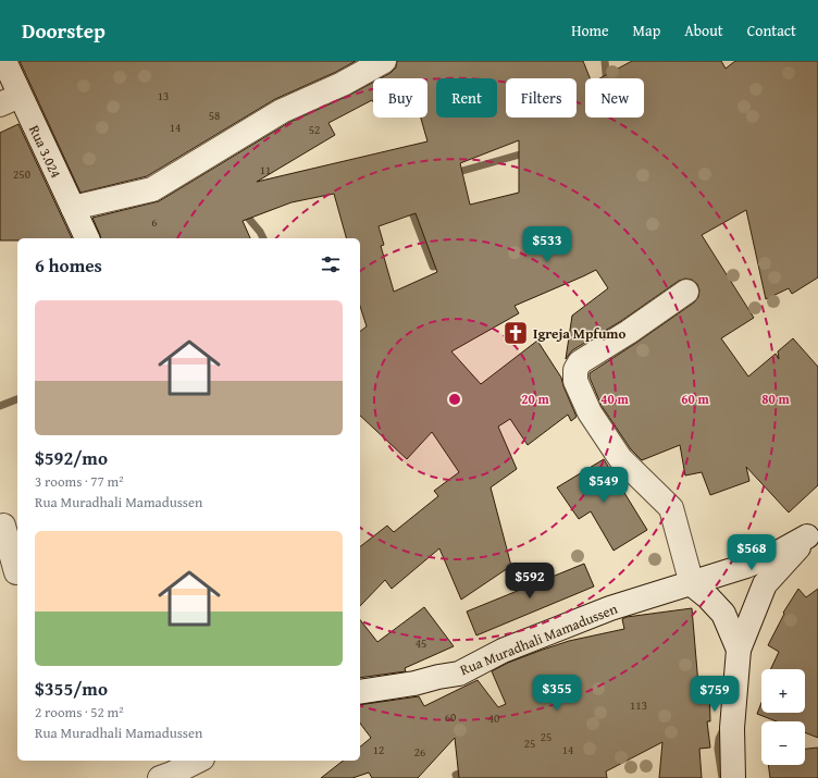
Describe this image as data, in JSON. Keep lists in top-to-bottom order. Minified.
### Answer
{"streets":{"street":["Rua 3.024","Rua Muradhali Mamadussen"]},"places":{"church":["Igreja Mpfumo"]},"house_numbers":["13","58","14","52","11","250","6","45","113","60","40","25","25","12","14","26"],"page":{"header":"Doorstep","nav":["Home","Map","About","Contact"],"chip":["Buy","Rent","Filters","New"],"price":["$533","$549","$568","$592","$355","$759"],"heading":"6 homes","list":[{"name":"$592/mo","note":"3 rooms · 77 m² · Rua Muradhali Mamadussen"},{"name":"$355/mo","note":"2 rooms · 52 m² · Rua Muradhali Mamadussen"}],"map_buttons":["+","−"]},"rings":["20 m","40 m","60 m","80 m"]}
